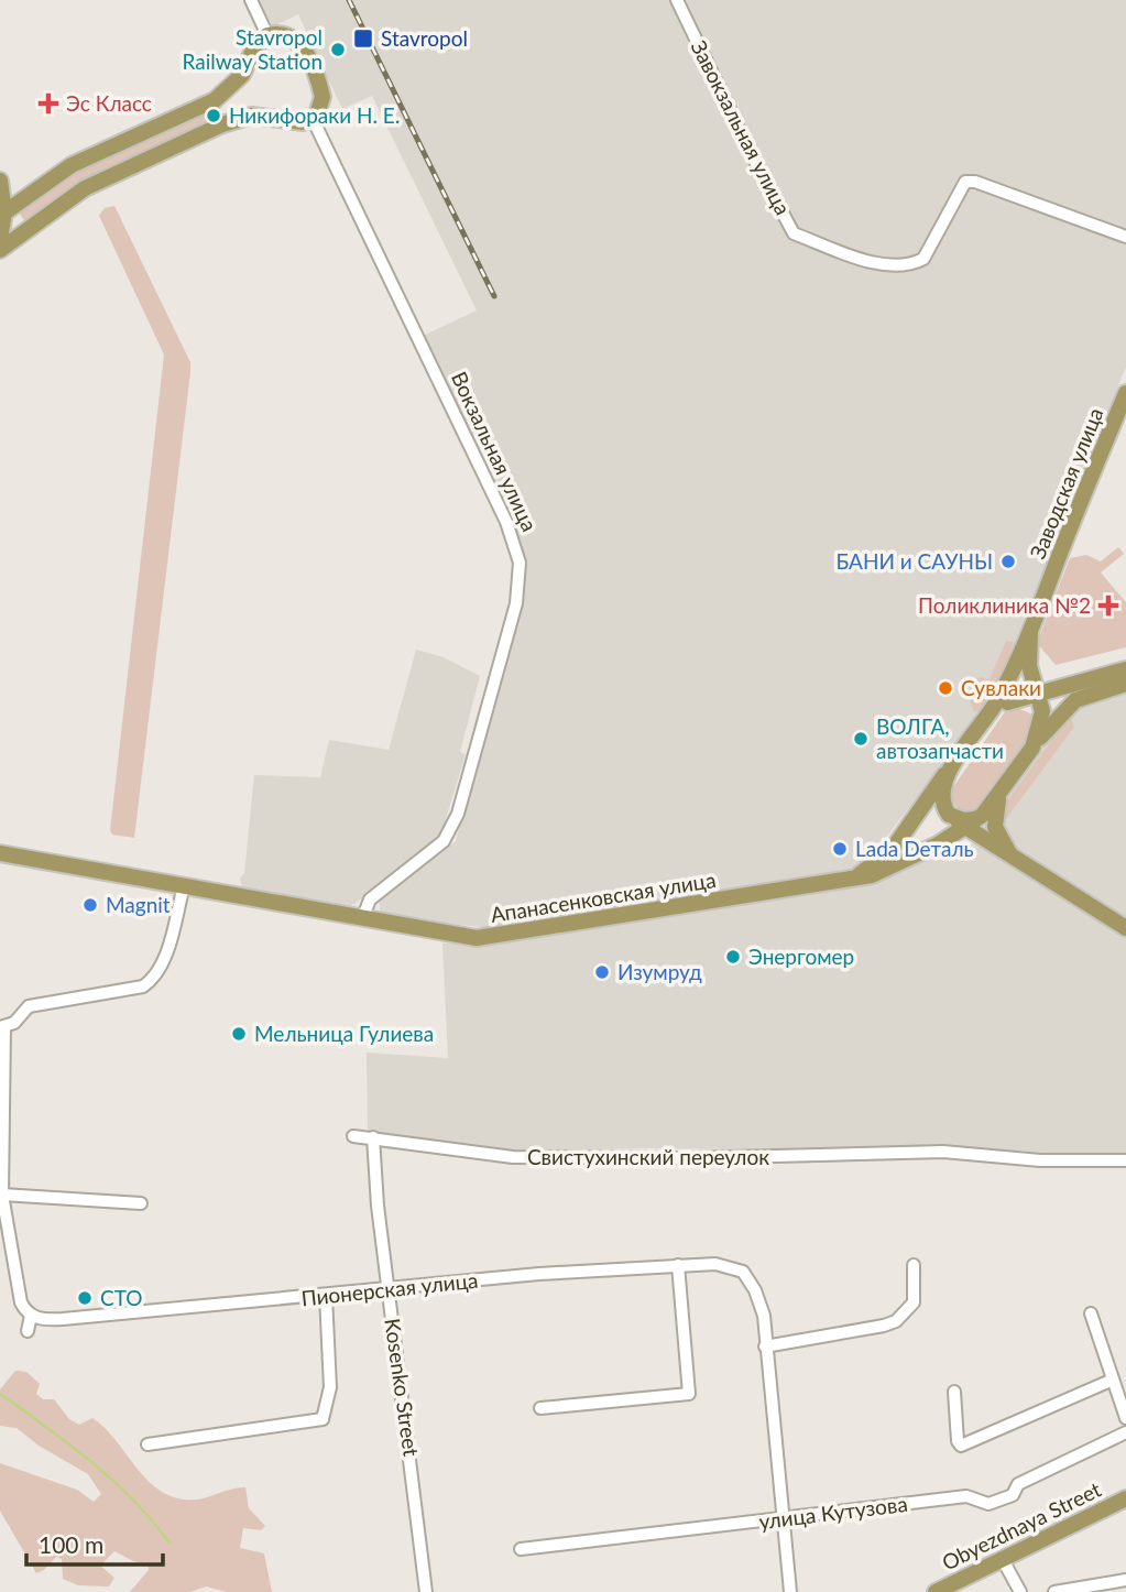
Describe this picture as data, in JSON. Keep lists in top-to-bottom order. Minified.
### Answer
{"streets":{"main road":["Заводская улица","Апанасенковская улица","Obyezdnaya Street"],"street":["Завокзальная улица","Вокзальная улица","Свистухинский переулок","Пионерская улица","Kosenko Street","улица Кутузова"]},"crossings":[["Вокзальная улица","Апанасенковская улица"],["Свистухинский переулок","Kosenko Street"],["Пионерская улица","Kosenko Street"]],"places":{"transit":["Stavropol"],"other":["Stavropol Railway Station","Никифораки Н. Е.","БАНИ и САУНЫ","Сувлаки","ВОЛГА, автозапчасти","Lada Dеталь","Magnit","Энергомер","Изумруд","Мельница Гулиева","СТО"],"health":["Эс Класс","Поликлиника №2"]},"scale_bar":"100 m"}
